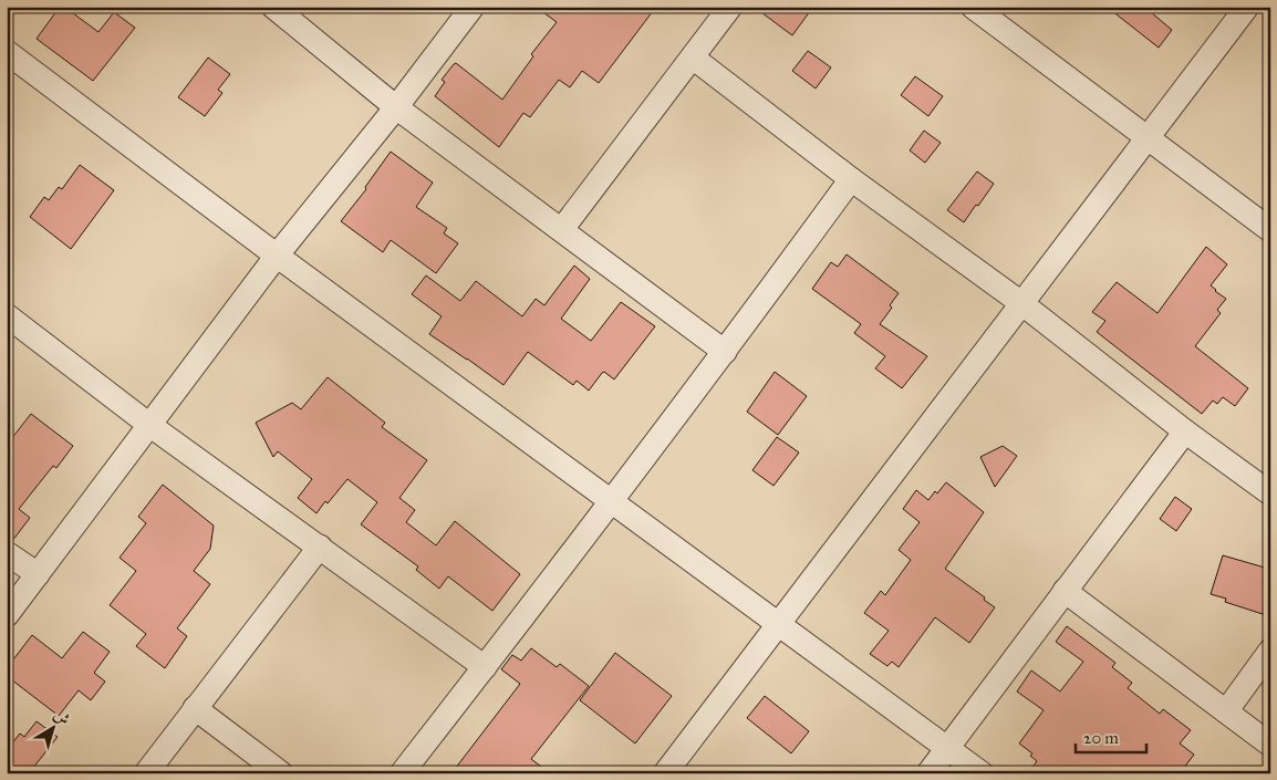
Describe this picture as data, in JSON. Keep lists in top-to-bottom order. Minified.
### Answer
{"scale_bar":"20 m","north":"top right"}
